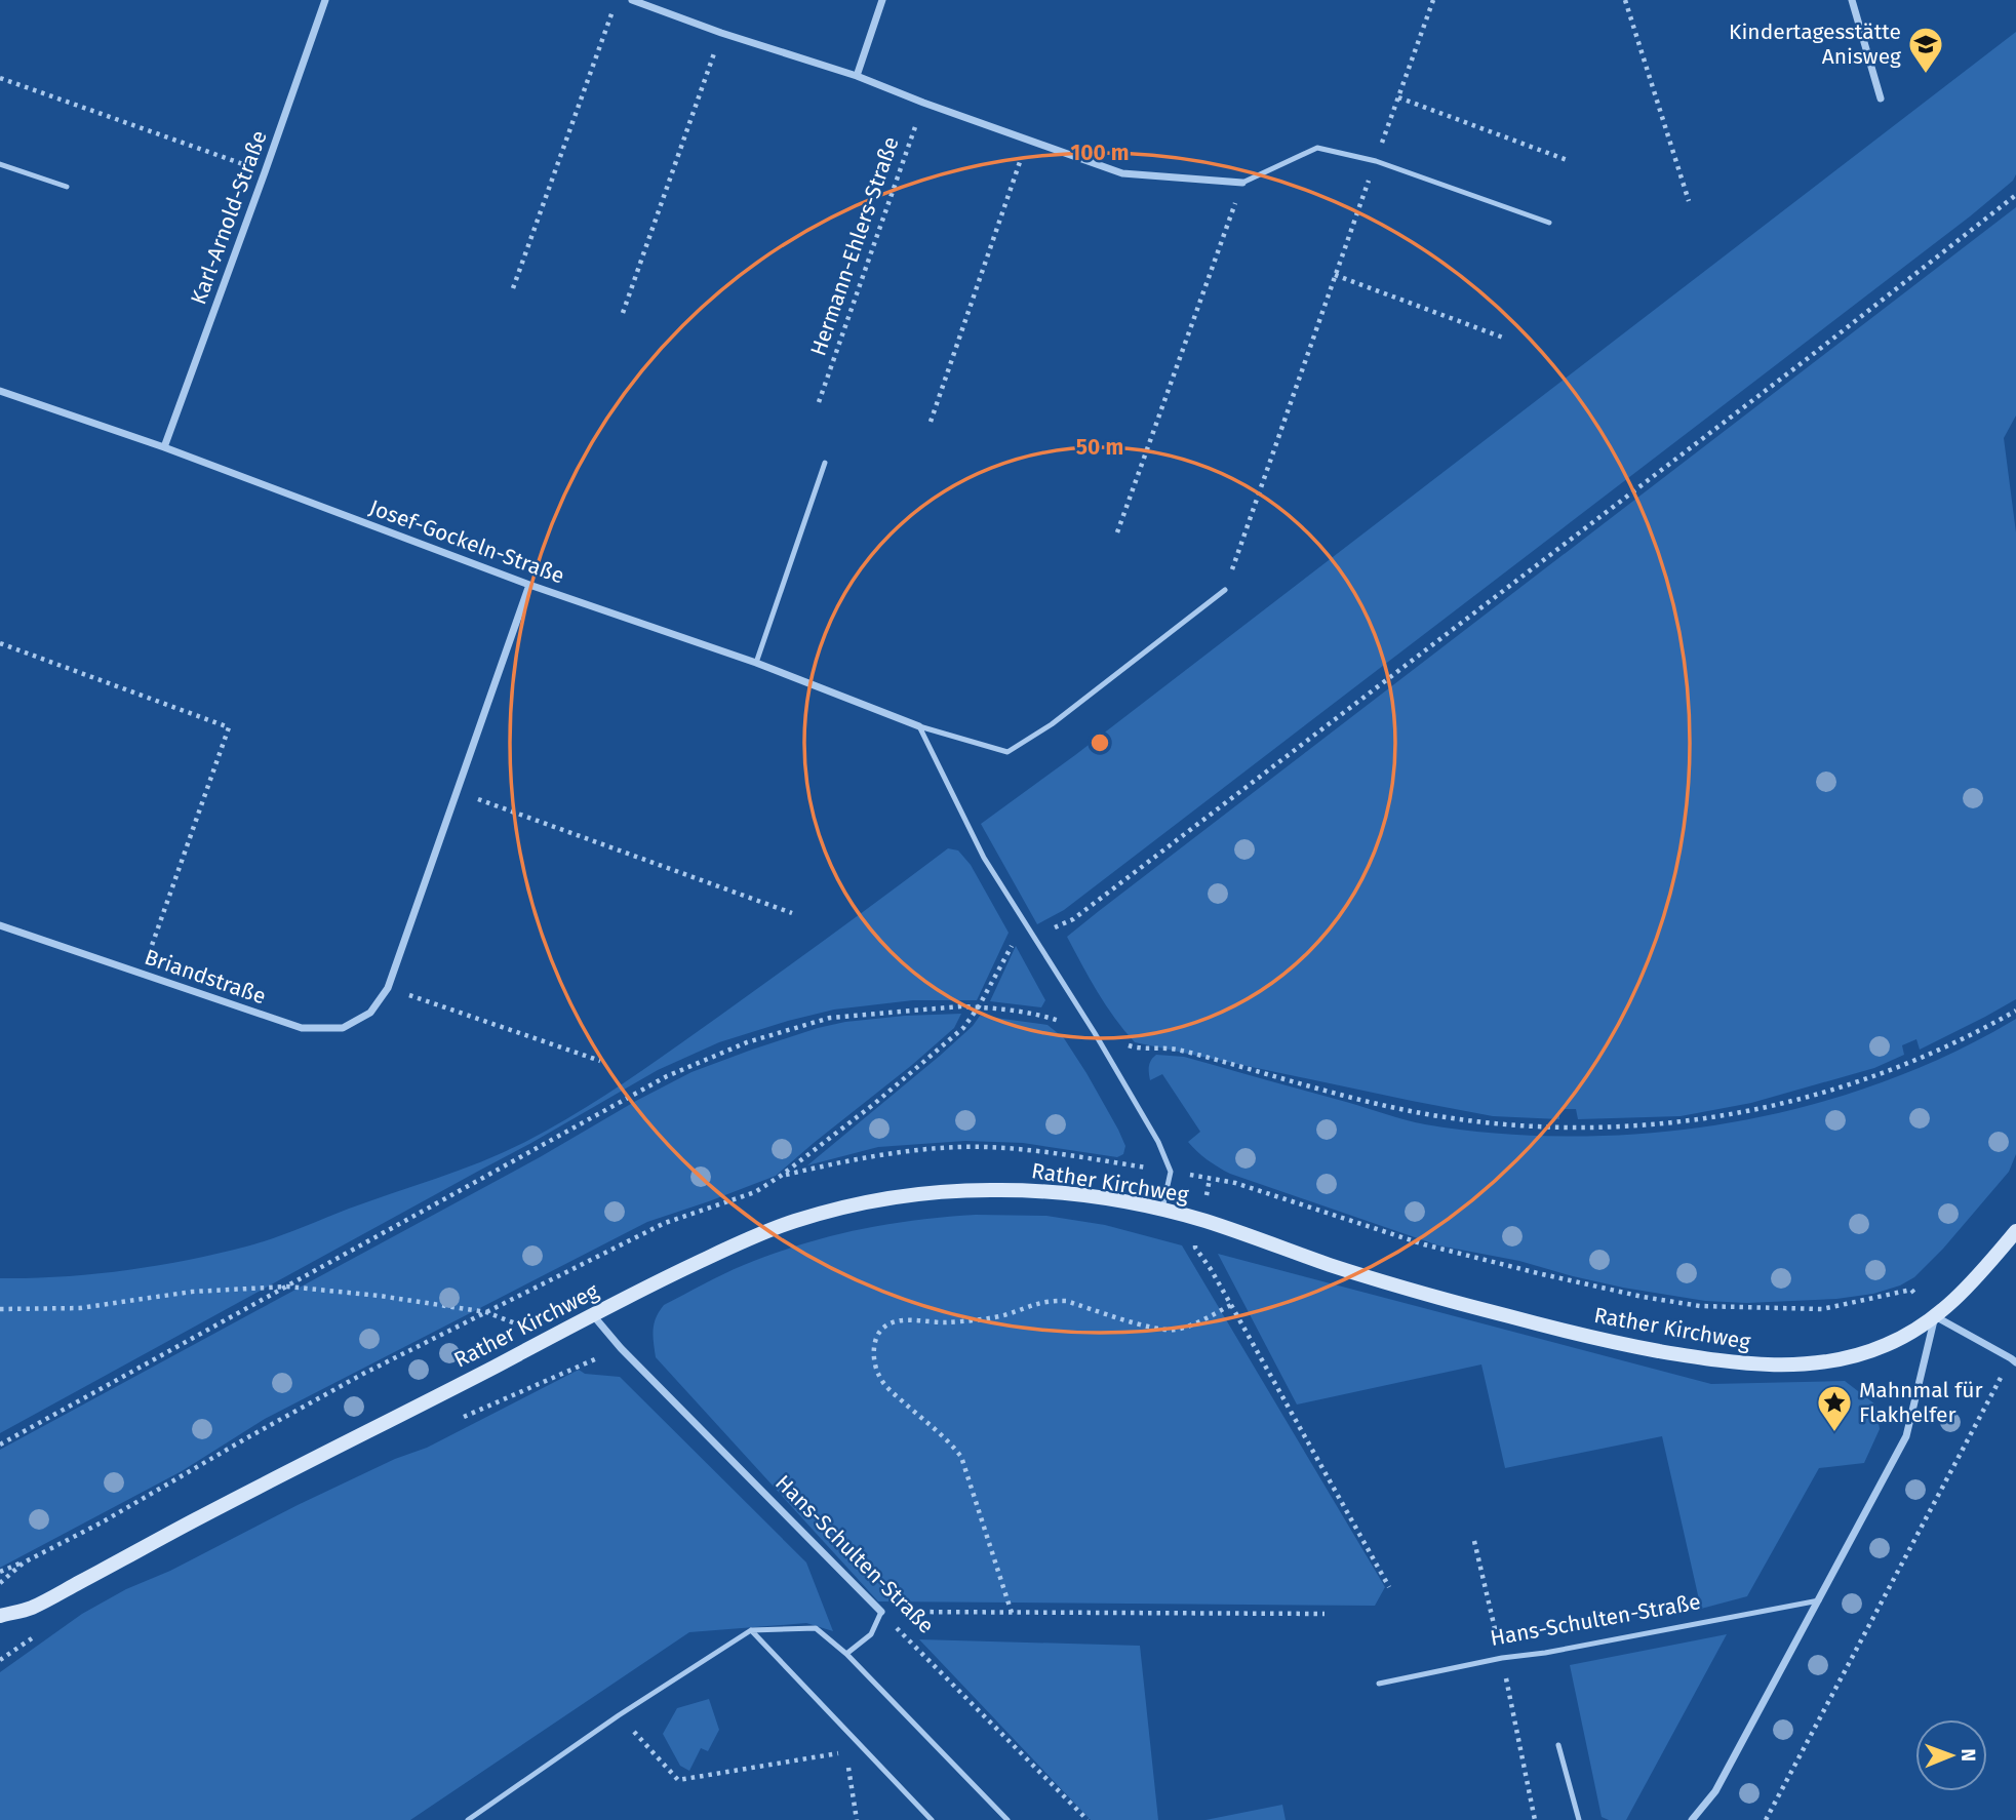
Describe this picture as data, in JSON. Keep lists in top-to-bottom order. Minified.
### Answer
{"streets":{"main road":["Rather Kirchweg"],"street":["Karl-Arnold-Straße","Josef-Gockeln-Straße","Briandstraße","Hans-Schulten-Straße"],"path":["Hermann-Ehlers-Straße"]},"crossings":[["Karl-Arnold-Straße","Josef-Gockeln-Straße"],["Josef-Gockeln-Straße","Briandstraße"],["Rather Kirchweg","Hans-Schulten-Straße"]],"places":{"school or university":["Kindertagesstätte Anisweg"],"place":["Mahnmal für Flakhelfer"]},"north":"right","rings":["100 m","50 m"]}
